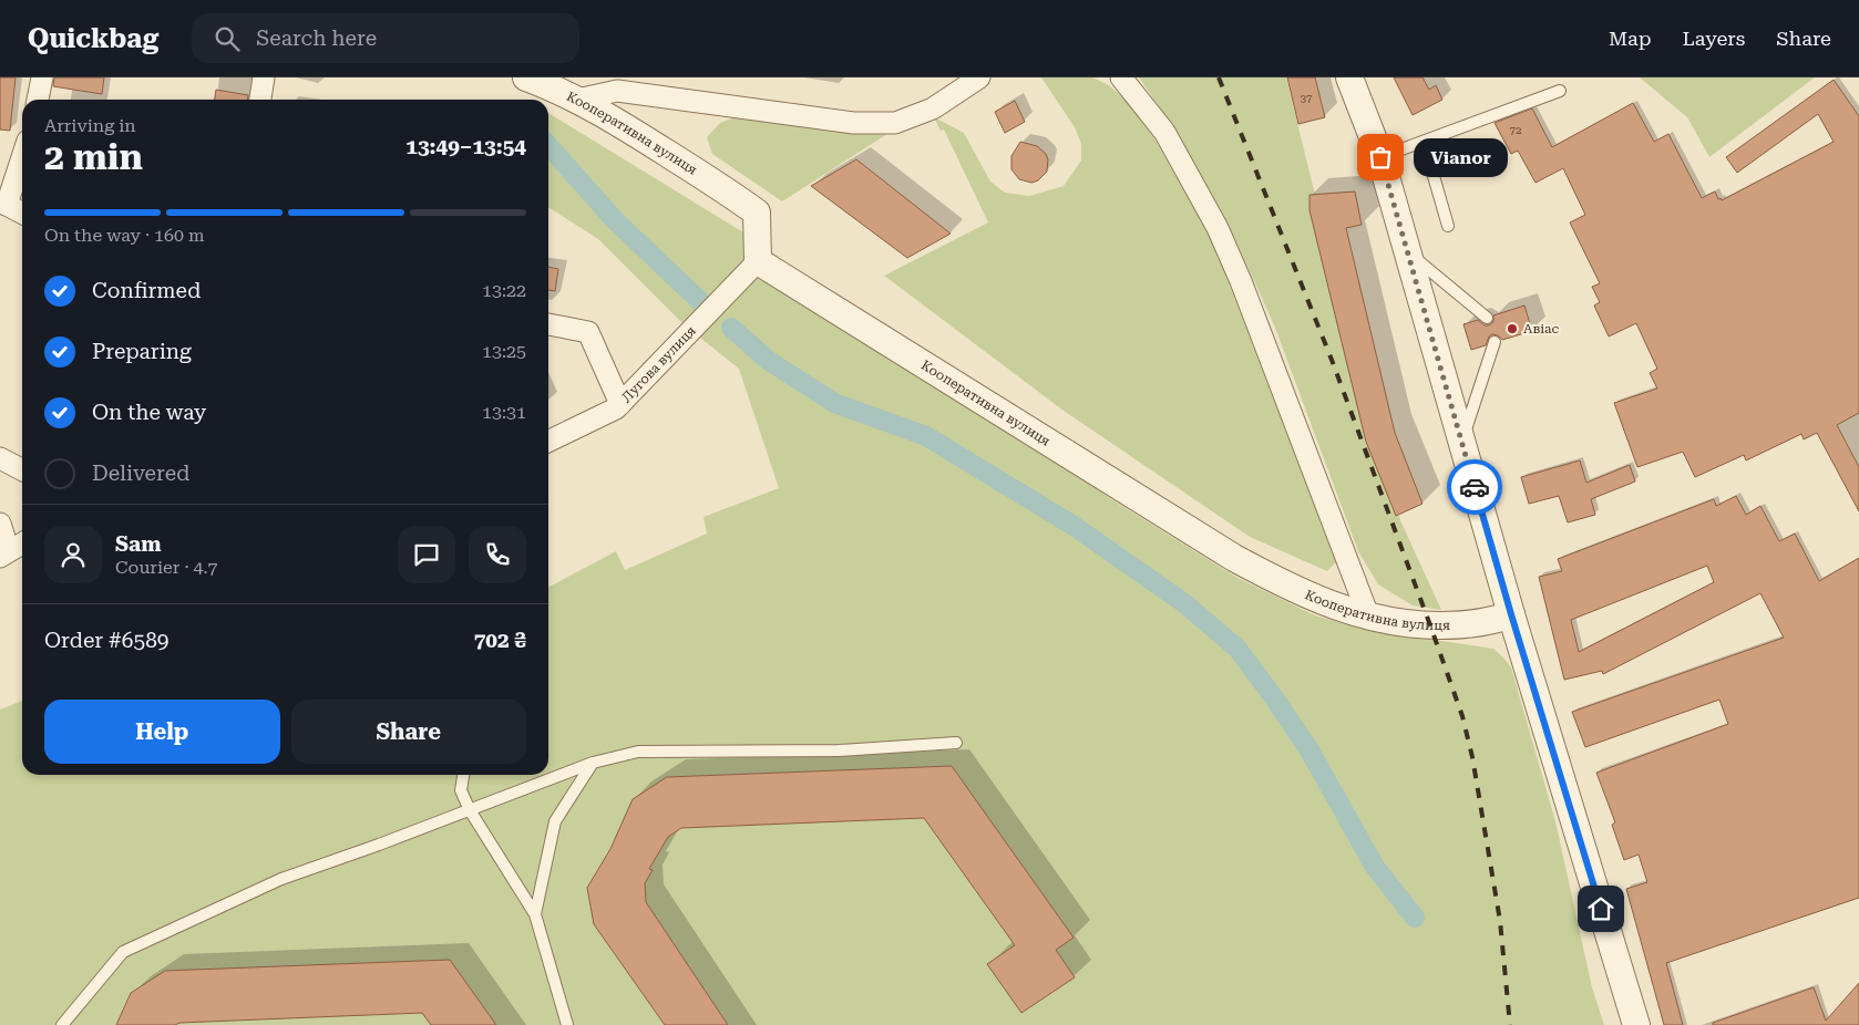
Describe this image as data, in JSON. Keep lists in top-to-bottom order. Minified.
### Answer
{"streets":{"street":["Кооперативна вулиця","Лугова вулиця"]},"crossings":[["Кооперативна вулиця","Лугова вулиця"]],"places":["Vianor","Авіас"],"house_numbers":["37","72"],"page":{"header":"Quickbag","search":"Search here","nav":["Map","Layers","Share"],"heading":["2 min","Arriving in","13:49–13:54"],"panel":["Sam","Courier · 4.7","Order #6589","702 ₴"],"bubble":"Vianor","bar":"On the way · 160 m","list":[["Confirmed","13:22"],["Preparing","13:25"],["On the way","13:31"],"Delivered"],"buttons":["Help","Share"]}}
